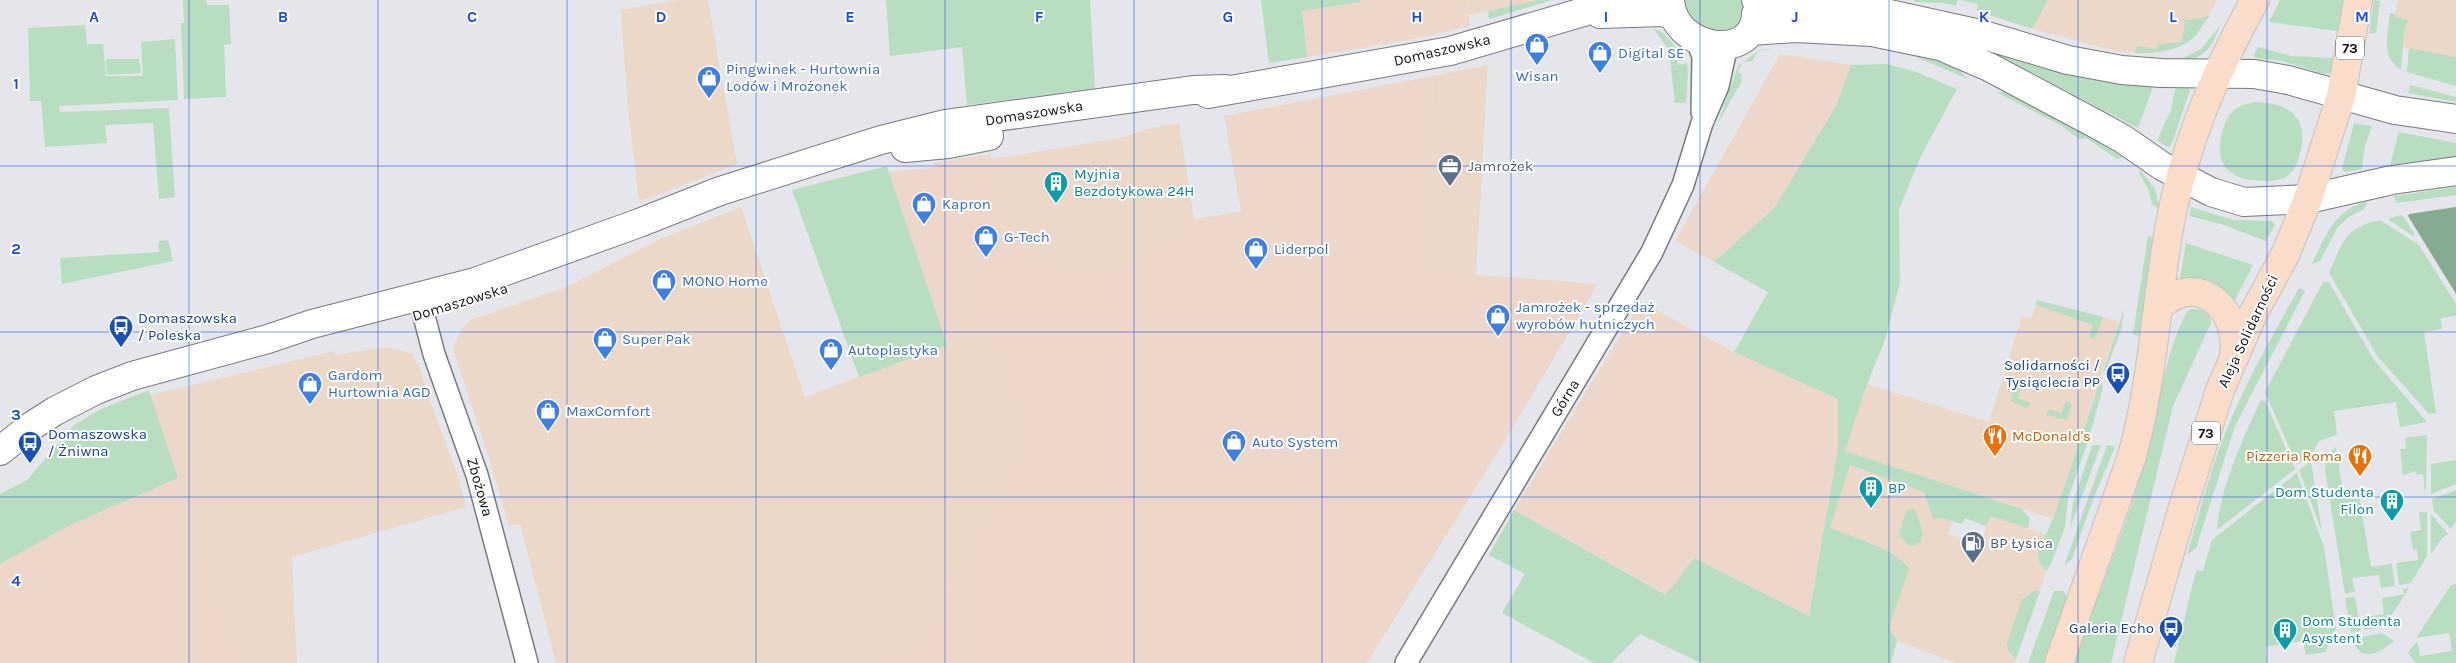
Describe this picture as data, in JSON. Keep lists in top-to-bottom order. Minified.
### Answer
{"streets":{"main road":["73","Aleja Solidarności"],"street":["Domaszowska","Górna","Zbożowa"]},"crossings":[["Domaszowska","Zbożowa"]],"places":{"shop":["Wisan","Digital SE","Pingwinek - Hurtownia Lodów i Mrożonek","Kapron","G-Tech","Liderpol","MONO Home","Jamrożek - sprzedaż wyrobów hutniczych","Super Pak","Autoplastyka","Gardom Hurtownia AGD","MaxComfort","Auto System"],"office":["Jamrożek"],"building":["Myjnia Bezdotykowa 24H","BP","Dom Studenta Filon","Dom Studenta Asystent"],"bus stop":["Domaszowska / Poleska","Solidarności / Tysiąclecia PP","Domaszowska / Żniwna","Galeria Echo"],"restaurant":["McDonald's","Pizzeria Roma"],"fuel station":["BP Łysica"]},"grid":{"columns":["A","B","C","D","E","F","G","H","I","J","K","L","M"],"rows":["1","2","3","4"]}}
